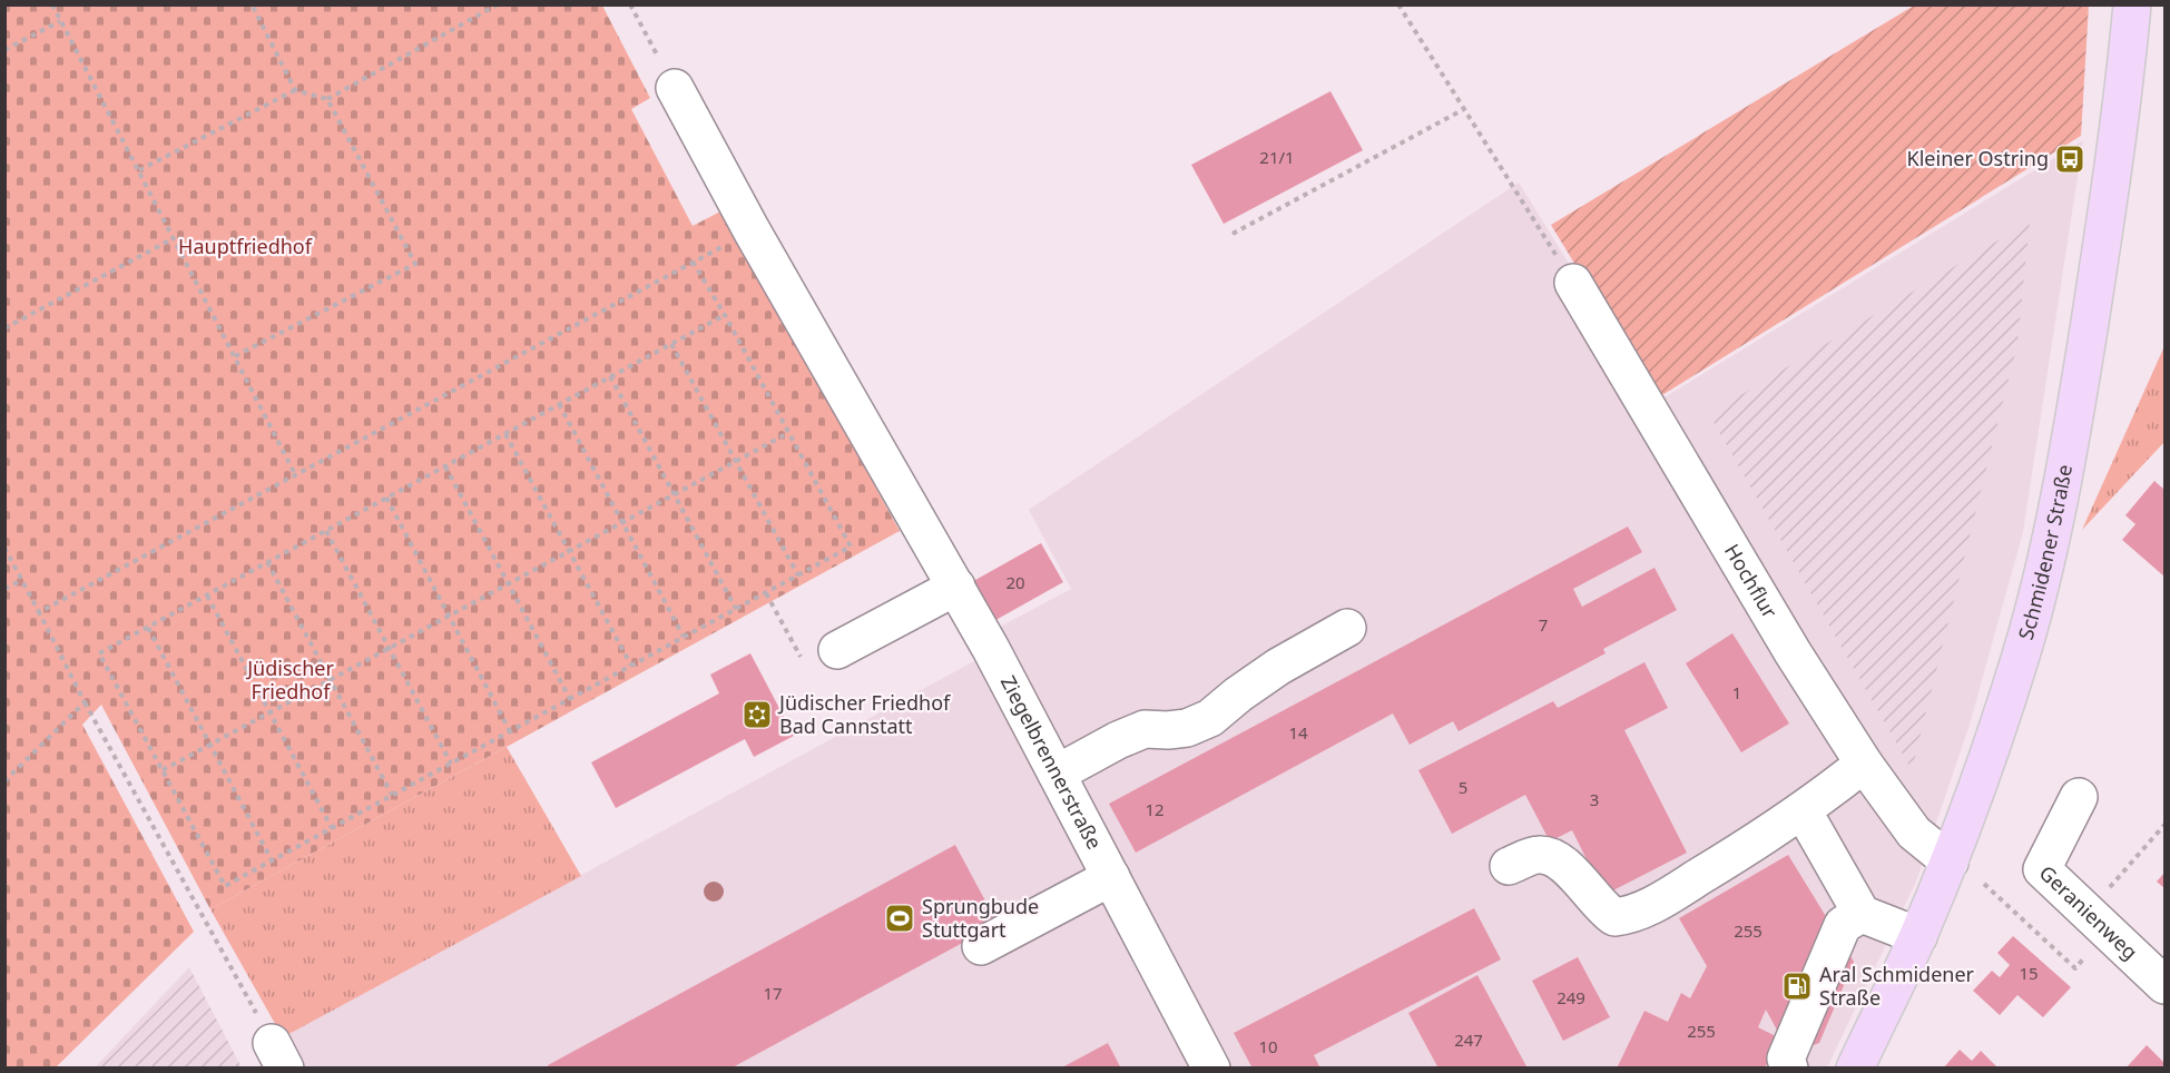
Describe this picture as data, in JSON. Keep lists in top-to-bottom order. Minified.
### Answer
{"streets":{"main road":["Schmidener Straße"],"street":["Hochflur","Ziegelbrennerstraße","Geranienweg"]},"crossings":[["Schmidener Straße","Hochflur"]],"parks":["Hauptfriedhof","Jüdischer Friedhof"],"places":{"bus stop":["Kleiner Ostring"],"synagogue":["Jüdischer Friedhof Bad Cannstatt"],"sports":["Sprungbude Stuttgart"],"fuel station":["Aral Schmidener Straße"]},"house_numbers":["21/1","20","7","1","14","5","3","12","255","15","17","249","255","247","10"]}
